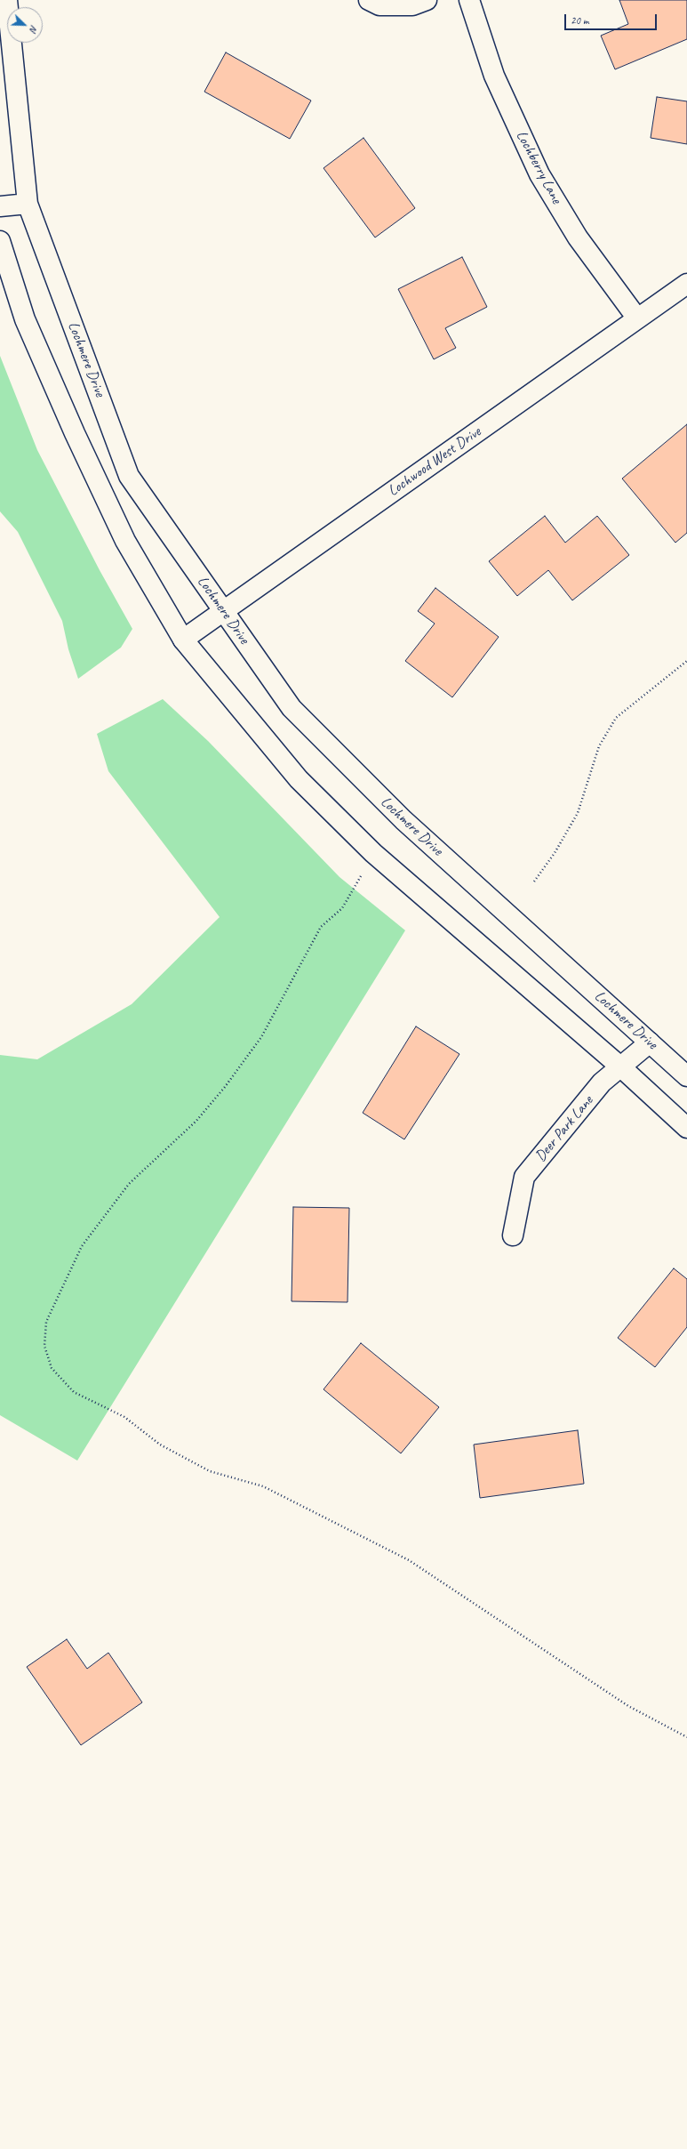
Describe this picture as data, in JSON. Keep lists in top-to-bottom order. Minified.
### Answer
{"streets":{"street":["Lochberry Lane","Lochmere Drive","Lochwood West Drive","Deer Park Lane"]},"crossings":[["Lochberry Lane","Lochwood West Drive"],["Lochmere Drive","Lochwood West Drive"],["Lochmere Drive","Deer Park Lane"]],"scale_bar":"20 m","north":"bottom right"}
